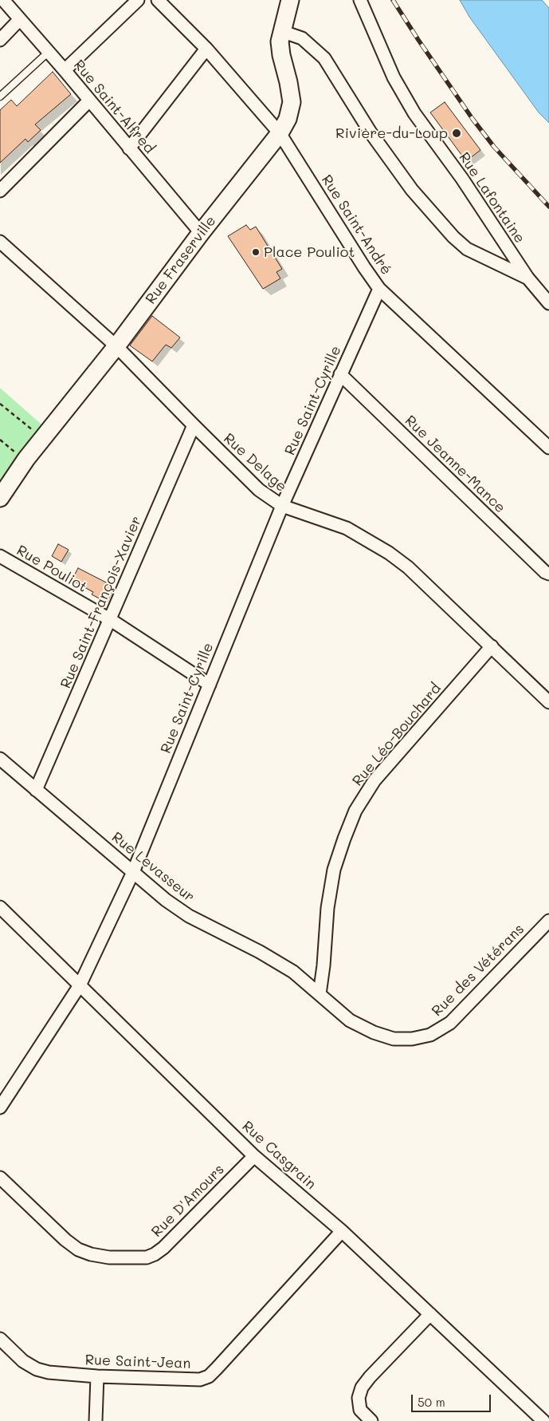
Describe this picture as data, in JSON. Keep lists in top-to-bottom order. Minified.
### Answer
{"streets":{"main road":["Rue Fraserville"],"street":["Rue Saint-Alfred","Rue Lafontaine","Rue Saint-André","Rue Saint-Cyrille","Rue Delage","Rue Jeanne-Mance","Rue Pouliot","Rue Saint-François-Xavier","Rue Léo-Bouchard","Rue Levasseur","Rue des Vétérans","Rue Casgrain","Rue D'Amours","Rue Saint-Jean"]},"crossings":[["Rue Saint-Alfred","Rue Fraserville"],["Rue Saint-André","Rue Fraserville"],["Rue Saint-André","Rue Saint-Cyrille"],["Rue Fraserville","Rue Delage"],["Rue Saint-Cyrille","Rue Delage"],["Rue Saint-Cyrille","Rue Jeanne-Mance"],["Rue Saint-Cyrille","Rue Pouliot"],["Rue Saint-Cyrille","Rue Levasseur"],["Rue Saint-Cyrille","Rue Casgrain"],["Rue Delage","Rue Saint-François-Xavier"],["Rue Delage","Rue Léo-Bouchard"],["Rue Pouliot","Rue Saint-François-Xavier"],["Rue Saint-François-Xavier","Rue Levasseur"],["Rue Léo-Bouchard","Rue Levasseur"],["Rue Léo-Bouchard","Rue des Vétérans"],["Rue Levasseur","Rue des Vétérans"],["Rue Casgrain","Rue D'Amours"],["Rue Casgrain","Rue Saint-Jean"]],"places":["Rivière-du-Loup","Place Pouliot"],"scale_bar":"50 m"}
